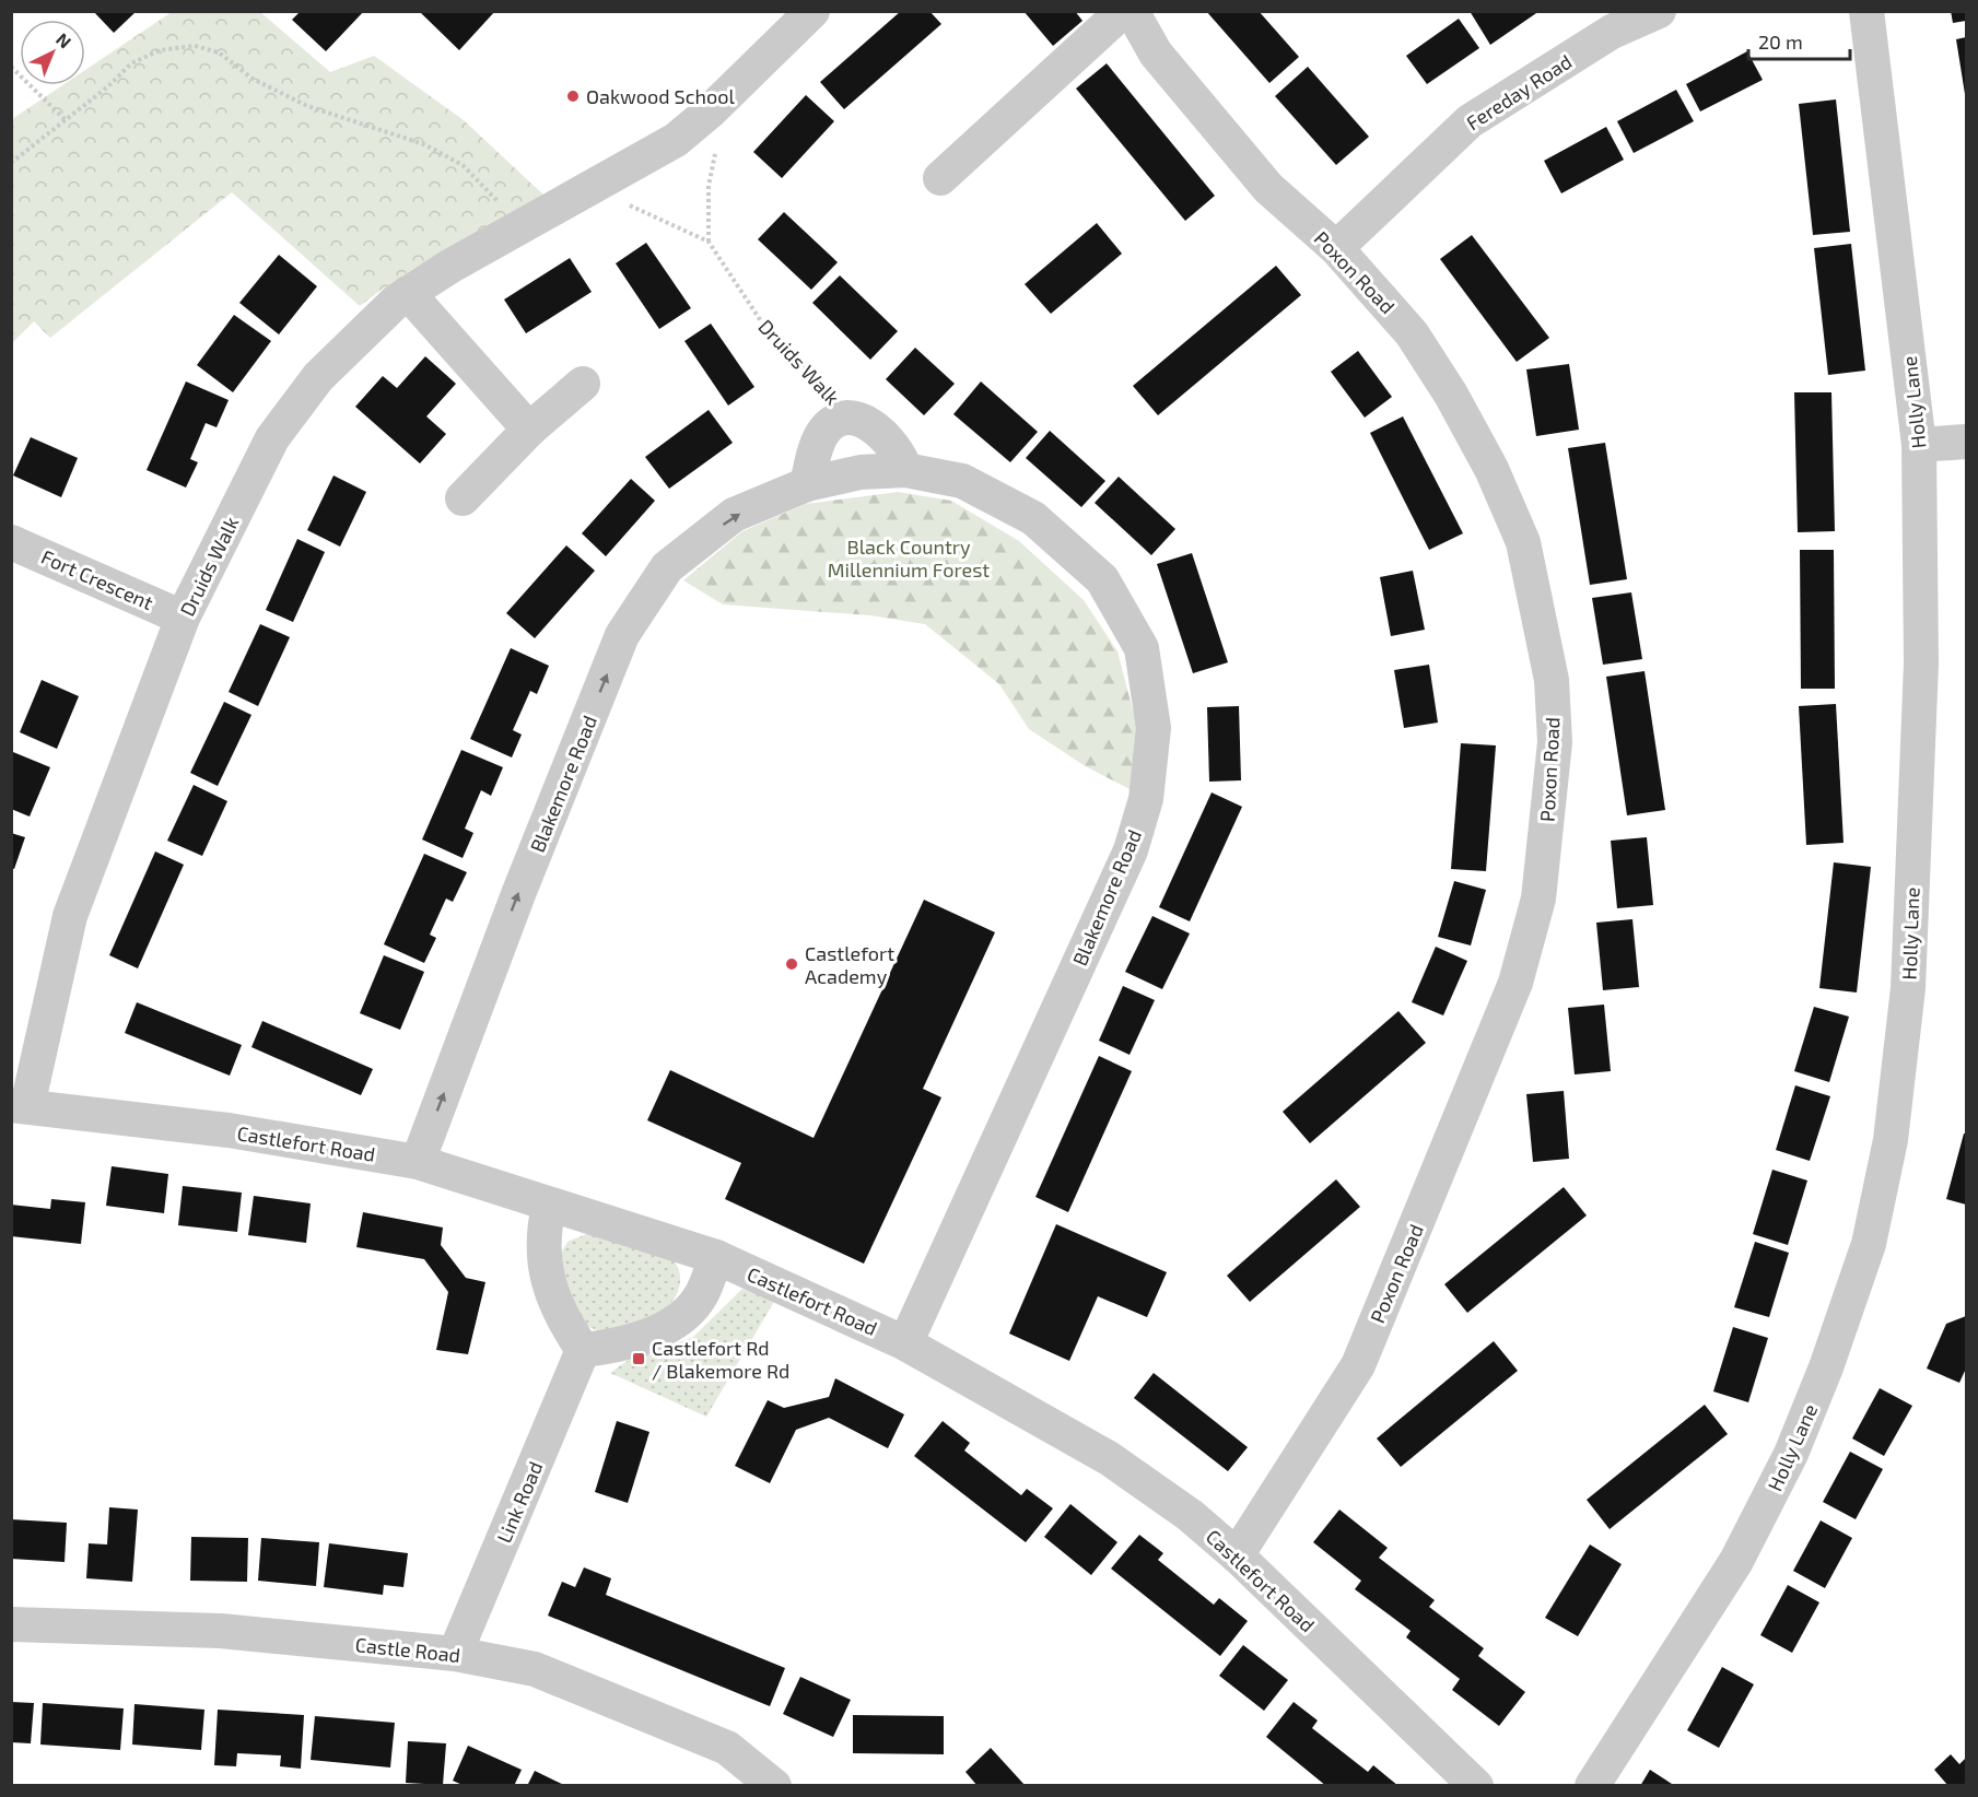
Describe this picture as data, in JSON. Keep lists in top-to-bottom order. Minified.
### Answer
{"streets":{"street":["Fereday Road","Poxon Road","Druids Walk","Holly Lane","Fort Crescent","Blakemore Road","Castlefort Road","Link Road","Castle Road"]},"crossings":[["Fereday Road","Poxon Road"],["Poxon Road","Castlefort Road"],["Druids Walk","Fort Crescent"],["Druids Walk","Castlefort Road"],["Blakemore Road","Castlefort Road"],["Link Road","Castle Road"]],"one_way":["Blakemore Road"],"parks":["Black Country Millennium Forest"],"places":{"other":["Oakwood School","Castlefort Academy"],"transit":["Castlefort Rd / Blakemore Rd"]},"scale_bar":"20 m","north":"top right"}
